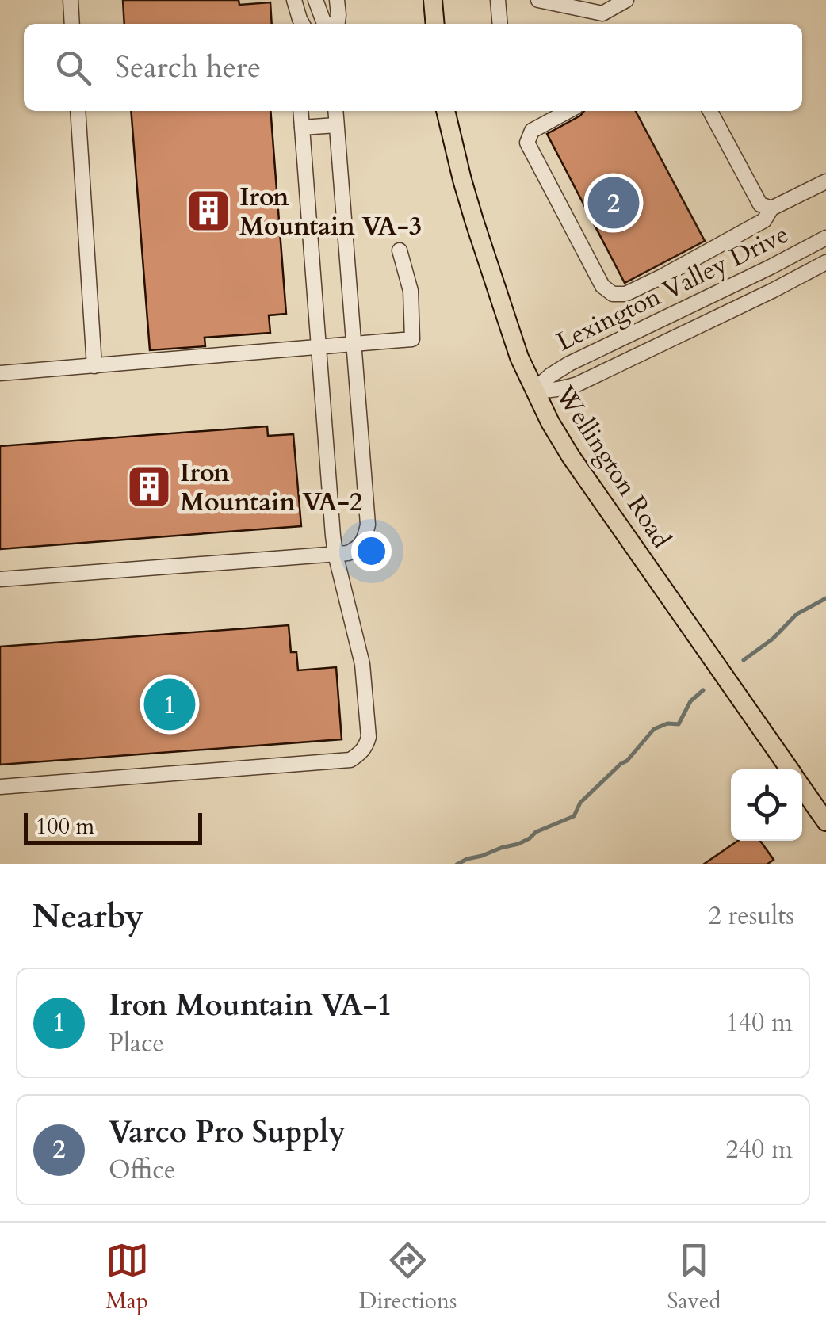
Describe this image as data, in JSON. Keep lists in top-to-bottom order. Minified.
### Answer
{"streets":{"main road":["Wellington Road"],"street":["Lexington Valley Drive"]},"crossings":[["Lexington Valley Drive","Wellington Road"]],"places":{"building":["Iron Mountain VA-3","Iron Mountain VA-2"]},"scale_bar":"100 m","page":{"search":"Search here","pins":["2","1"],"scale":"100 m","heading":["Nearby","2 results"],"list":[{"mark":"1","name":"Iron Mountain VA-1","note":"Place","value":"140 m"},{"mark":"2","name":"Varco Pro Supply","note":"Office","value":"240 m"}],"nav":["Map","Directions","Saved"]}}
